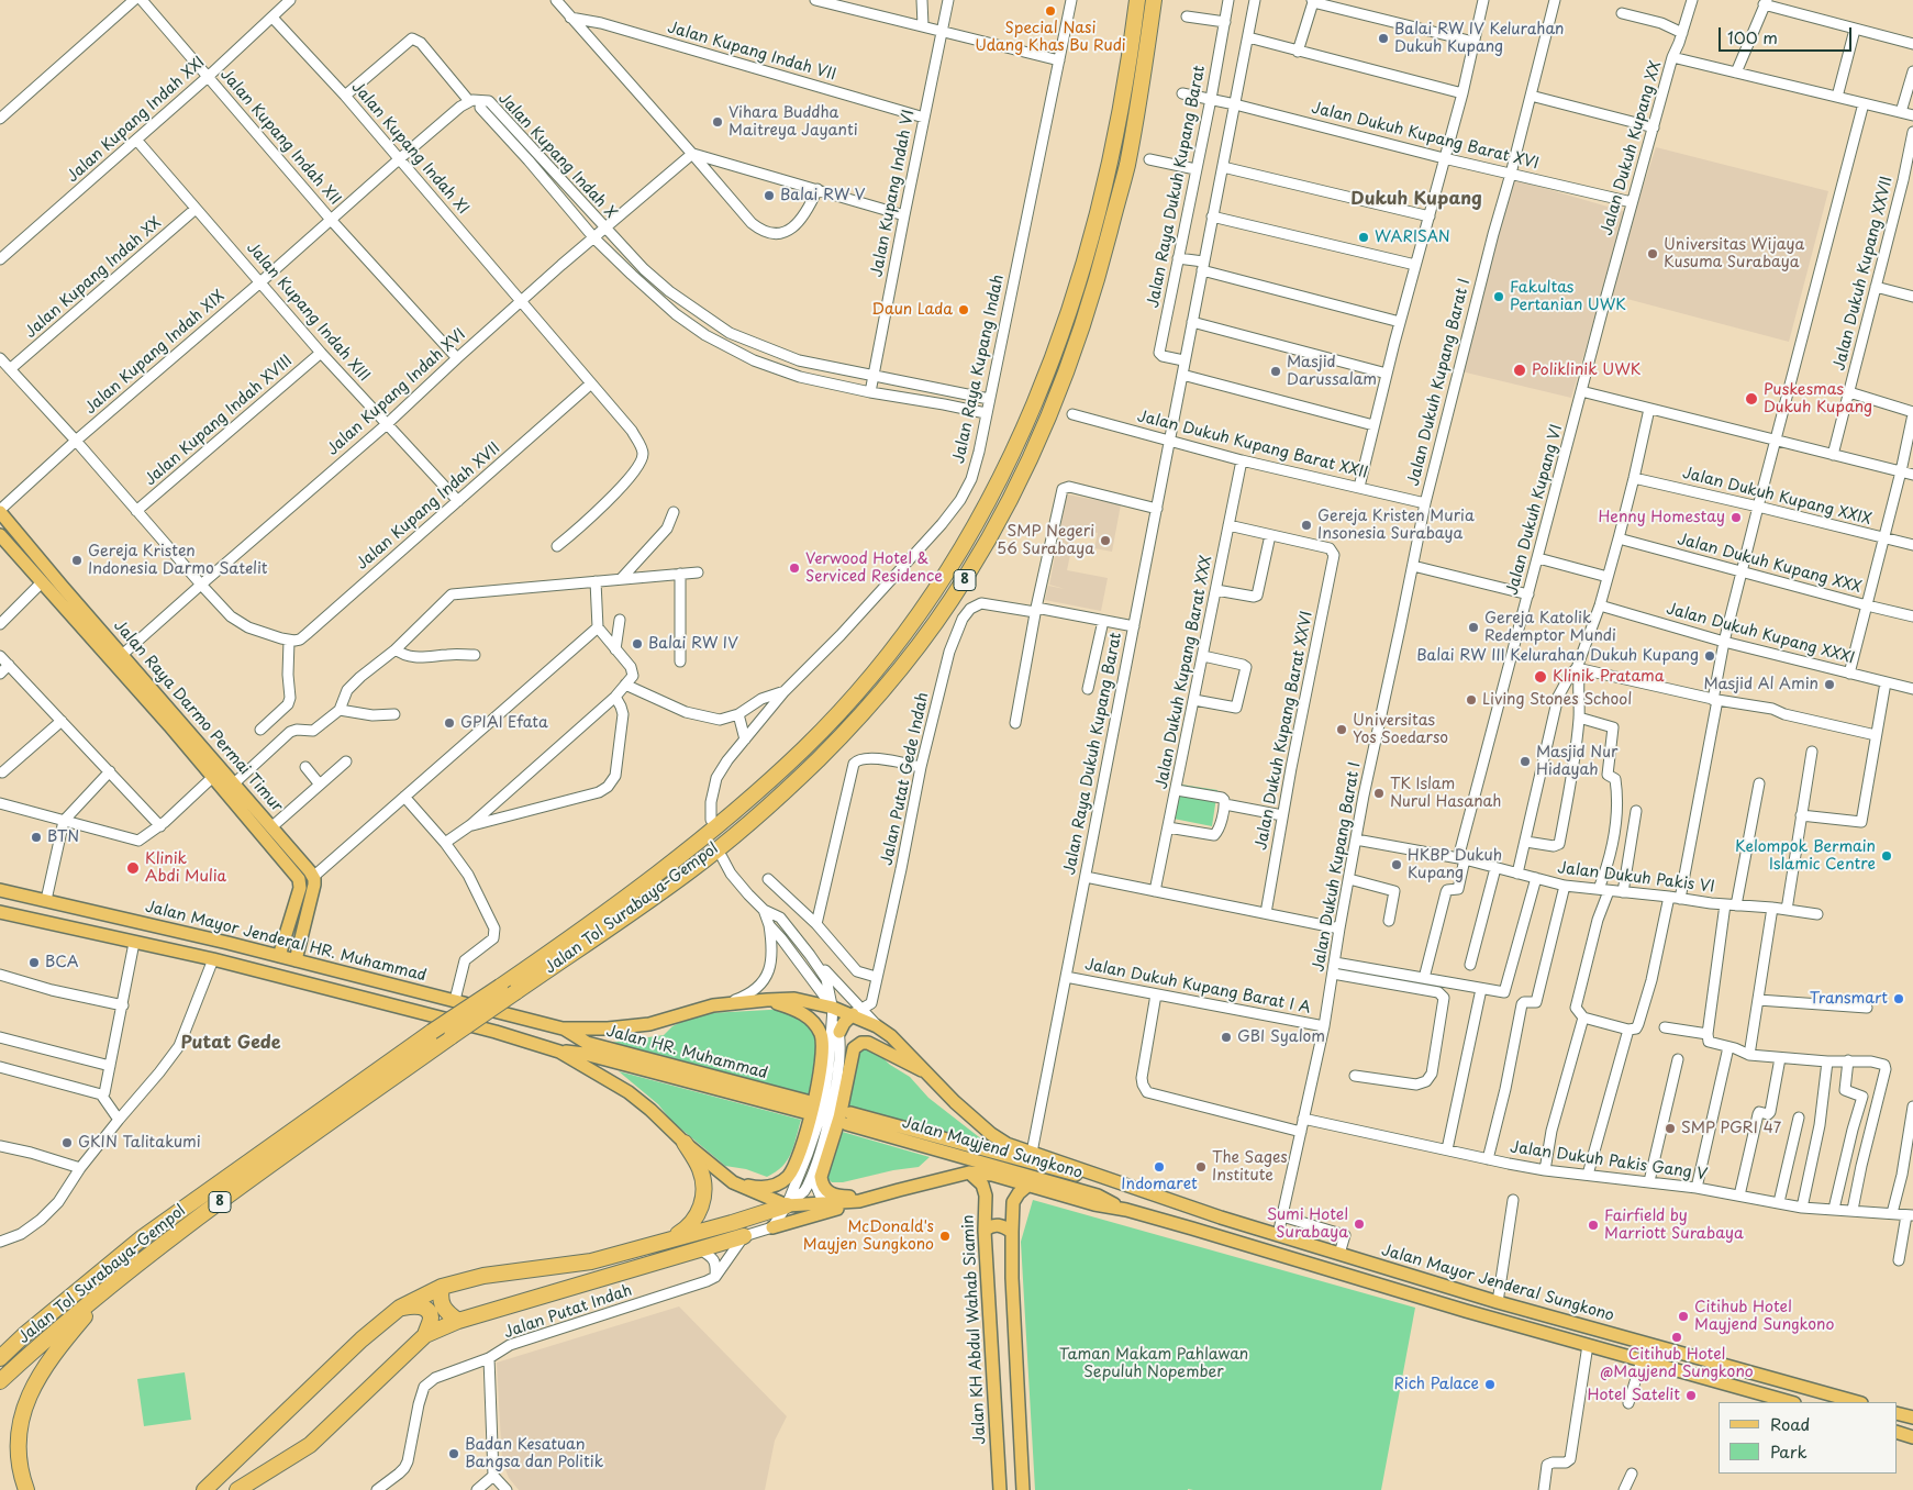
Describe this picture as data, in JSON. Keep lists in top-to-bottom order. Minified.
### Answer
{"streets":{"highway":["8","Jalan Tol Surabaya–Gempol"],"main road":["Jalan Raya Darmo Permai Timur","Jalan Mayor Jenderal HR. Muhammad","Jalan HR. Muhammad","Jalan Mayjend Sungkono","Jalan Mayor Jenderal Sungkono","Jalan KH Abdul Wahab Siamin"],"street":["Jalan Kupang Indah VII","Jalan Kupang Indah XXI","Jalan Dukuh Kupang Barat XVI","Jalan Kupang Indah XII","Jalan Kupang Indah XI","Jalan Dukuh Kupang XX","Jalan Kupang Indah X","Jalan Raya Dukuh Kupang Barat","Jalan Kupang Indah VI","Jalan Dukuh Kupang XXVII","Jalan Kupang Indah XX","Jalan Kupang Indah XIII","Jalan Kupang Indah XIX","Jalan Raya Kupang Indah","Jalan Dukuh Kupang Barat I","Jalan Kupang Indah XVI","Jalan Kupang Indah XVIII","Jalan Dukuh Kupang Barat XXII","Jalan Dukuh Kupang XXIX","Jalan Kupang Indah XVII","Jalan Dukuh Kupang VI","Jalan Dukuh Kupang XXX","Jalan Dukuh Kupang XXXI","Jalan Dukuh Kupang Barat XXX","Jalan Dukuh Kupang Barat XXVI","Jalan Putat Gede Indah","Jalan Dukuh Pakis VI","Jalan Dukuh Kupang Barat I A","Jalan Dukuh Pakis Gang V","Jalan Putat Indah"]},"crossings":[["Jalan Kupang Indah VII","Jalan Kupang Indah VI"],["Jalan Kupang Indah XXI","Jalan Kupang Indah XII"],["Jalan Kupang Indah XXI","Jalan Kupang Indah XI"],["Jalan Kupang Indah XXI","Jalan Kupang Indah XIII"],["Jalan Dukuh Kupang Barat XVI","Jalan Dukuh Kupang XX"],["Jalan Dukuh Kupang Barat XVI","Jalan Raya Dukuh Kupang Barat"],["Jalan Dukuh Kupang Barat XVI","Jalan Dukuh Kupang Barat I"],["Jalan Kupang Indah XII","Jalan Kupang Indah XI"],["Jalan Kupang Indah XII","Jalan Kupang Indah XIX"],["Jalan Kupang Indah XII","Jalan Kupang Indah XVI"],["Jalan Kupang Indah XI","Jalan Kupang Indah XVI"],["Jalan Kupang Indah XI","Jalan Kupang Indah XVII"],["Jalan Dukuh Kupang XX","Jalan Dukuh Kupang VI"],["Jalan Kupang Indah X","Jalan Kupang Indah VI"],["Jalan Kupang Indah X","Jalan Raya Kupang Indah"],["Jalan Kupang Indah X","Jalan Kupang Indah XVI"],["Jalan Raya Dukuh Kupang Barat","Jalan Dukuh Kupang Barat XXII"],["Jalan Raya Dukuh Kupang Barat","Jalan Putat Gede Indah"],["Jalan Raya Dukuh Kupang Barat","Jalan Dukuh Kupang Barat I A"],["Jalan Kupang Indah XX","Jalan Kupang Indah XIII"],["Jalan Kupang Indah XIII","Jalan Kupang Indah XIX"],["Jalan Kupang Indah XIII","Jalan Kupang Indah XVI"],["Jalan Kupang Indah XIII","Jalan Kupang Indah XVIII"],["Jalan Kupang Indah XIII","Jalan Kupang Indah XVII"],["Jalan Kupang Indah XIX","Jalan Raya Darmo Permai Timur"],["Jalan Dukuh Kupang Barat I","Jalan Dukuh Kupang Barat XXII"],["Jalan Dukuh Kupang Barat I","Jalan Dukuh Pakis VI"],["Jalan Dukuh Kupang Barat I","Jalan Dukuh Kupang Barat I A"],["Jalan Dukuh Kupang Barat I","Jalan Dukuh Pakis Gang V"],["Jalan Dukuh Kupang Barat I","Jalan Mayor Jenderal Sungkono"],["Jalan Kupang Indah XVI","Jalan Raya Darmo Permai Timur"],["Jalan Dukuh Kupang Barat XXII","Jalan Dukuh Kupang Barat XXX"],["Jalan Dukuh Kupang VI","Jalan Dukuh Pakis VI"],["Jalan Raya Darmo Permai Timur","Jalan Mayor Jenderal HR. Muhammad"],["Jalan Mayor Jenderal HR. Muhammad","Jalan HR. Muhammad"],["Jalan Mayjend Sungkono","Jalan Mayor Jenderal Sungkono"]],"districts":["Dukuh Kupang","Putat Gede"],"parks":["Taman Makam Pahlawan Sepuluh Nopember"],"places":["Special Nasi Udang Khas Bu Rudi","Balai RW IV Kelurahan Dukuh Kupang","Vihara Buddha Maitreya Jayanti","Balai RW V","WARISAN","Universitas Wijaya Kusuma Surabaya","Fakultas Pertanian UWK","Daun Lada","Poliklinik UWK","Masjid Darussalam","Puskesmas Dukuh Kupang","Henny Homestay","Gereja Kristen Muria Insonesia Surabaya","SMP Negeri 56 Surabaya","Gereja Kristen Indonesia Darmo Satelit","Verwood Hotel & Serviced Residence","Gereja Katolik Redemptor Mundi","Balai RW IV","Balai RW III Kelurahan Dukuh Kupang","Klinik Pratama","Masjid Al Amin","Living Stones School","GPIAI Efata","Universitas Yos Soedarso","Masjid Nur Hidayah","TK Islam Nurul Hasanah","BTN","Kelompok Bermain Islamic Centre","HKBP Dukuh Kupang","Klinik Abdi Mulia","BCA","Transmart","GBI Syalom","SMP PGRI 47","GKIN Talitakumi","Indomaret","The Sages Institute","Sumi Hotel Surabaya","Fairfield by Marriott Surabaya","McDonald's Mayjen Sungkono","Citihub Hotel Mayjend Sungkono","Citihub Hotel @Mayjend Sungkono","Rich Palace","Hotel Satelit","Badan Kesatuan Bangsa dan Politik"],"legend":["Road","Park"],"scale_bar":"100 m"}
